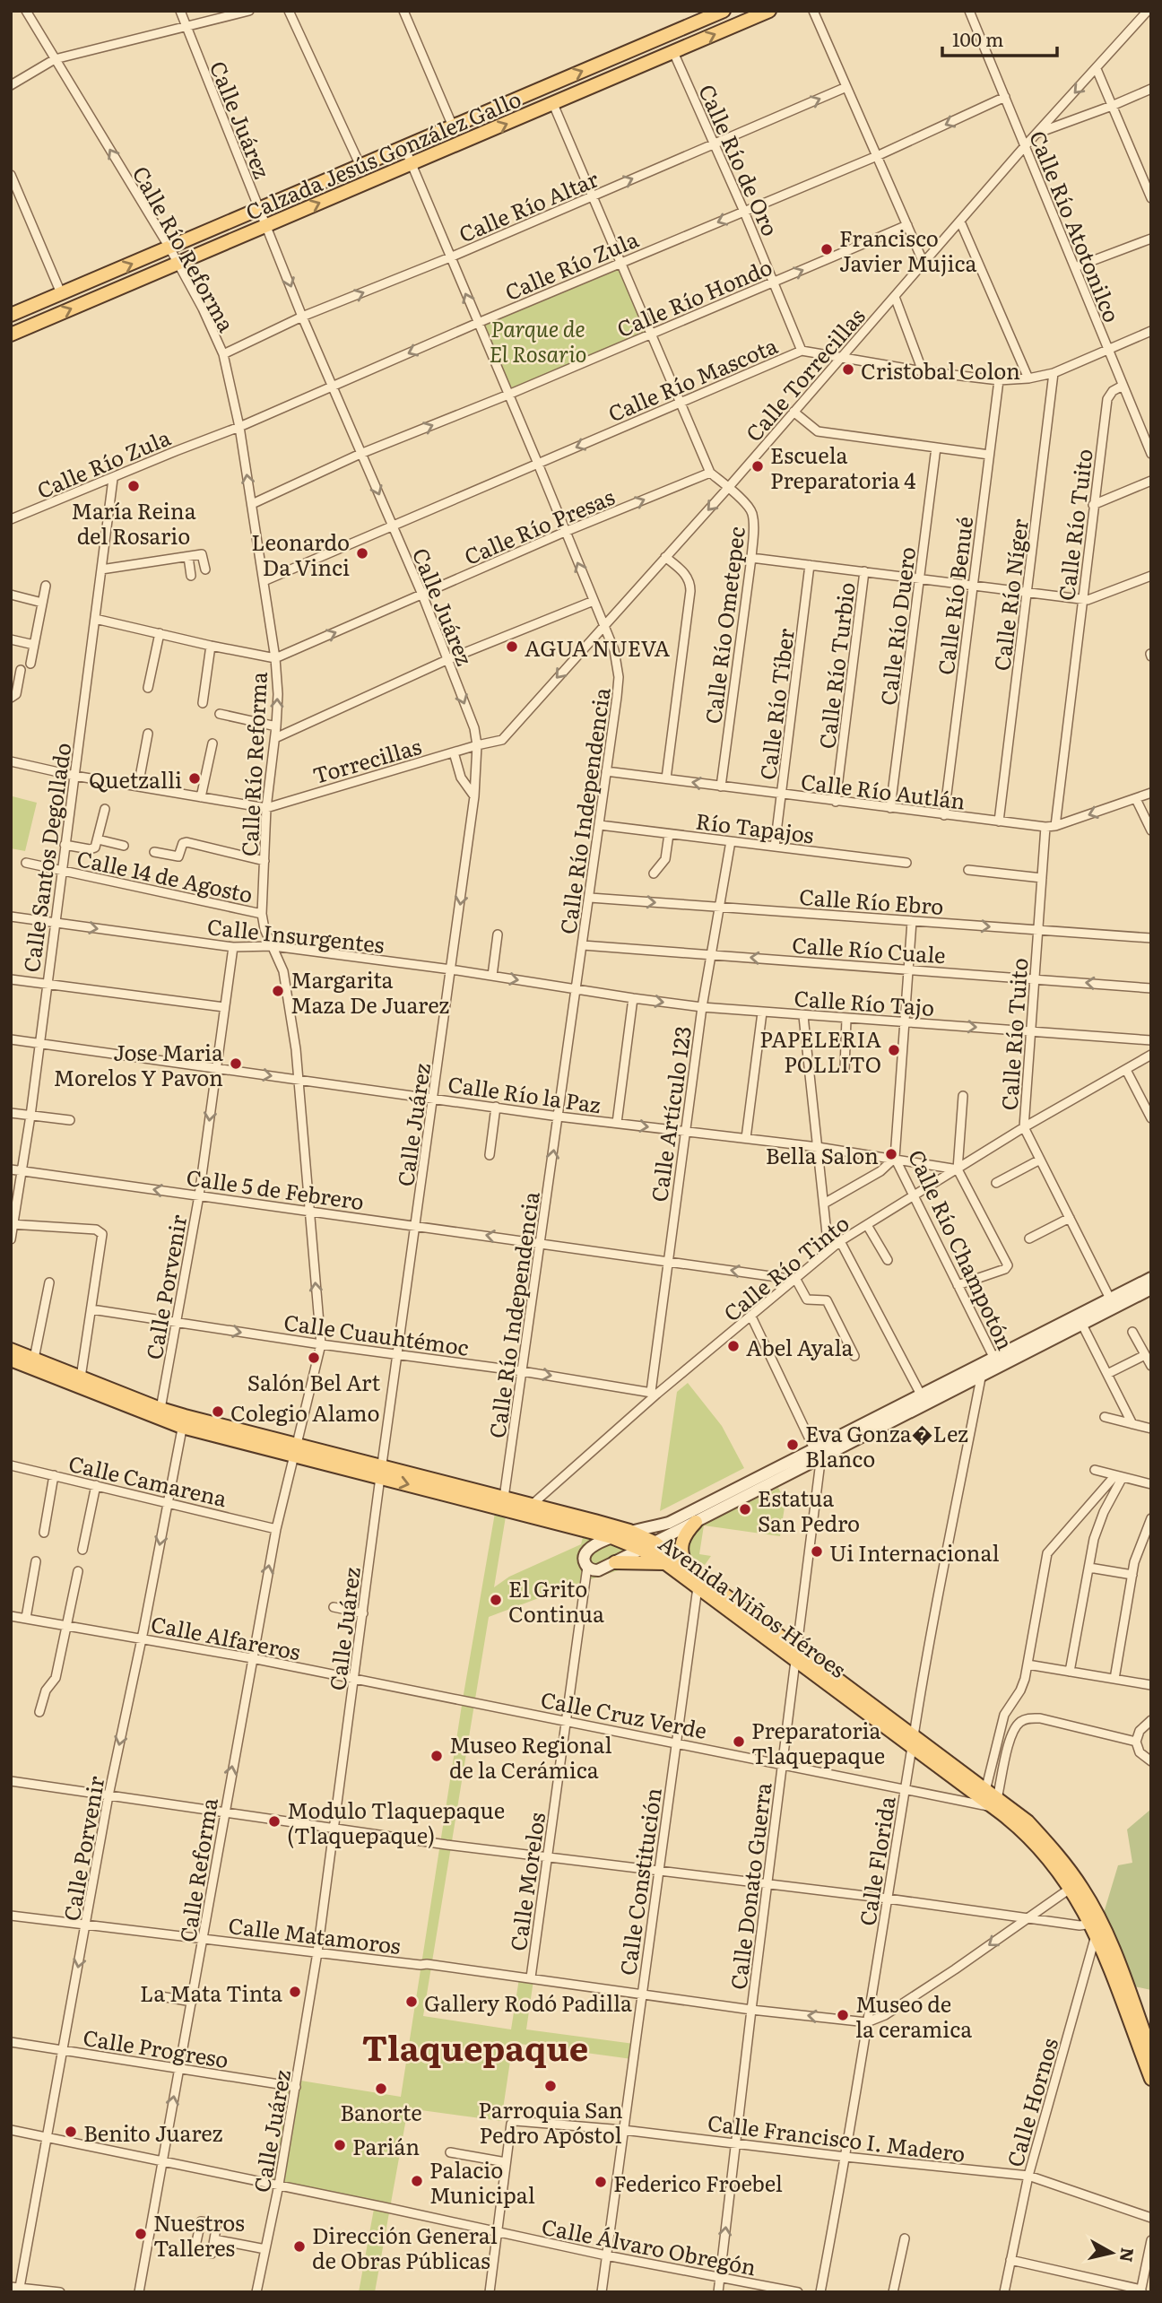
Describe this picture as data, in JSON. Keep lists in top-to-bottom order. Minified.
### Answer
{"streets":{"main road":["Calzada Jesús González Gallo","Avenida Niños Héroes"],"street":["Calle Juárez","Calle Río de Oro","Calle Río Altar","Calle Río Atotonilco","Calle Río Reforma","Calle Río Zula","Calle Río Hondo","Calle Torrecillas","Calle Río Mascota","Calle Río Tuito","Calle Río Presas","Calle Río Níger","Calle Río Benué","Calle Río Ometepec","Calle Río Duero","Calle Río Turbio","Calle Río Tíber","Torrecillas","Calle Río Autlán","Calle Río Independencia","Río Tapajos","Calle Santos Degollado","Calle 14 de Agosto","Calle Río Ebro","Calle Insurgentes","Calle Río Cuale","Calle Río Tajo","Calle Río la Paz","Calle Artículo 123","Calle 5 de Febrero","Calle Río Champotón","Calle Río Tinto","Calle Porvenir","Calle Cuauhtémoc","Calle Camarena","Calle Alfareros","Calle Cruz Verde","Calle Florida","Calle Reforma","Calle Morelos","Calle Constitución","Calle Donato Guerra","Calle Matamoros","Calle Progreso","Calle Hornos","Calle Francisco I. Madero","Calle Álvaro Obregón"]},"crossings":[["Calle Juárez","Calzada Jesús González Gallo"],["Calle Juárez","Calle Río Altar"],["Calle Juárez","Calle Río Zula"],["Calle Juárez","Calle Río Hondo"],["Calle Juárez","Calle Torrecillas"],["Calle Juárez","Calle Río Mascota"],["Calle Juárez","Calle Río Presas"],["Calle Juárez","Torrecillas"],["Calle Juárez","Calle Insurgentes"],["Calle Juárez","Calle Río la Paz"],["Calle Juárez","Calle 5 de Febrero"],["Calle Juárez","Calle Cuauhtémoc"],["Calle Juárez","Avenida Niños Héroes"],["Calle Juárez","Calle Alfareros"],["Calle Juárez","Calle Matamoros"],["Calle Juárez","Calle Progreso"],["Calle Juárez","Calle Álvaro Obregón"],["Calzada Jesús González Gallo","Calle Río de Oro"],["Calzada Jesús González Gallo","Calle Río Reforma"],["Calzada Jesús González Gallo","Calle Río Ometepec"],["Calzada Jesús González Gallo","Calle Río Independencia"],["Calle Río de Oro","Calle Río Altar"],["Calle Río de Oro","Calle Río Zula"],["Calle Río de Oro","Calle Río Hondo"],["Calle Río de Oro","Calle Río Mascota"],["Calle Río Altar","Calle Río Reforma"],["Calle Río Altar","Calle Río Ometepec"],["Calle Río Altar","Calle Río Independencia"],["Calle Río Atotonilco","Calle Río Zula"],["Calle Río Atotonilco","Calle Torrecillas"],["Calle Río Atotonilco","Calle Río Mascota"],["Calle Río Atotonilco","Calle Río Tuito"],["Calle Río Reforma","Calle Río Zula"],["Calle Río Reforma","Calle Río Hondo"],["Calle Río Reforma","Calle Río Mascota"],["Calle Río Reforma","Calle Río Presas"],["Calle Río Reforma","Torrecillas"],["Calle Río Reforma","Calle 14 de Agosto"],["Calle Río Reforma","Calle Insurgentes"],["Calle Río Reforma","Calle Río la Paz"],["Calle Río Reforma","Calle 5 de Febrero"],["Calle Río Reforma","Calle Cuauhtémoc"],["Calle Río Reforma","Avenida Niños Héroes"],["Calle Río Reforma","Calle Reforma"],["Calle Río Zula","Calle Río Ometepec"],["Calle Río Zula","Calle Río Independencia"],["Calle Río Zula","Calle Santos Degollado"],["Calle Río Hondo","Calle Río Ometepec"],["Calle Río Hondo","Calle Río Independencia"],["Calle Torrecillas","Calle Río Mascota"],["Calle Torrecillas","Calle Río Ometepec"],["Calle Torrecillas","Torrecillas"],["Calle Torrecillas","Calle Río Independencia"],["Calle Río Mascota","Calle Río Níger"],["Calle Río Mascota","Calle Río Benué"],["Calle Río Mascota","Calle Río Ometepec"],["Calle Río Mascota","Calle Río Independencia"],["Calle Río Tuito","Calle Río Autlán"],["Calle Río Tuito","Calle Río Ebro"],["Calle Río Tuito","Calle Río Cuale"],["Calle Río Tuito","Calle Río Tajo"],["Calle Río Tuito","Calle Río Tinto"],["Calle Río Presas","Calle Río Ometepec"],["Calle Río Presas","Calle Río Independencia"],["Calle Río Níger","Calle Río Autlán"],["Calle Río Benué","Calle Río Autlán"],["Calle Río Ometepec","Calle Río Autlán"],["Calle Río Duero","Calle Río Autlán"],["Calle Río Turbio","Calle Río Autlán"],["Calle Río Tíber","Calle Río Autlán"],["Calle Río Tíber","Río Tapajos"],["Calle Río Autlán","Calle Río Independencia"],["Calle Río Independencia","Río Tapajos"],["Calle Río Independencia","Calle Río Ebro"],["Calle Río Independencia","Calle Insurgentes"],["Calle Río Independencia","Calle Río Cuale"],["Calle Río Independencia","Calle Río Tajo"],["Calle Río Independencia","Calle Río la Paz"],["Calle Río Independencia","Calle 5 de Febrero"],["Calle Río Independencia","Calle Cuauhtémoc"],["Calle Río Independencia","Avenida Niños Héroes"],["Río Tapajos","Calle Artículo 123"],["Calle Santos Degollado","Calle 14 de Agosto"],["Calle Santos Degollado","Calle Insurgentes"],["Calle Santos Degollado","Calle Río la Paz"],["Calle Santos Degollado","Calle 5 de Febrero"],["Calle Río Ebro","Calle Artículo 123"],["Calle Río Ebro","Calle Río Champotón"],["Calle Insurgentes","Calle Río Tajo"],["Calle Insurgentes","Calle Porvenir"],["Calle Río Cuale","Calle Artículo 123"],["Calle Río Cuale","Calle Río Champotón"],["Calle Río Tajo","Calle Artículo 123"],["Calle Río Tajo","Calle Río Champotón"],["Calle Río la Paz","Calle Artículo 123"],["Calle Río la Paz","Calle Río Champotón"],["Calle Río la Paz","Calle Río Tinto"],["Calle Río la Paz","Calle Porvenir"],["Calle Artículo 123","Calle 5 de Febrero"],["Calle Artículo 123","Calle Río Tinto"],["Calle Artículo 123","Calle Cuauhtémoc"],["Calle 5 de Febrero","Calle Río Tinto"],["Calle 5 de Febrero","Calle Porvenir"],["Calle Río Champotón","Calle Río Tinto"],["Calle Río Tinto","Calle Cuauhtémoc"],["Calle Río Tinto","Avenida Niños Héroes"],["Calle Porvenir","Calle Cuauhtémoc"],["Calle Porvenir","Calle Camarena"],["Calle Porvenir","Avenida Niños Héroes"],["Calle Porvenir","Calle Alfareros"],["Calle Porvenir","Calle Matamoros"],["Calle Porvenir","Calle Progreso"],["Calle Porvenir","Calle Álvaro Obregón"],["Calle Camarena","Calle Reforma"],["Avenida Niños Héroes","Calle Cruz Verde"],["Avenida Niños Héroes","Calle Florida"],["Avenida Niños Héroes","Calle Reforma"],["Avenida Niños Héroes","Calle Constitución"],["Avenida Niños Héroes","Calle Donato Guerra"],["Avenida Niños Héroes","Calle Hornos"],["Calle Alfareros","Calle Cruz Verde"],["Calle Alfareros","Calle Reforma"],["Calle Cruz Verde","Calle Florida"],["Calle Cruz Verde","Calle Morelos"],["Calle Cruz Verde","Calle Constitución"],["Calle Cruz Verde","Calle Donato Guerra"],["Calle Florida","Calle Matamoros"],["Calle Florida","Calle Francisco I. Madero"],["Calle Reforma","Calle Matamoros"],["Calle Reforma","Calle Progreso"],["Calle Reforma","Calle Álvaro Obregón"],["Calle Morelos","Calle Matamoros"],["Calle Constitución","Calle Matamoros"],["Calle Constitución","Calle Francisco I. Madero"],["Calle Constitución","Calle Álvaro Obregón"],["Calle Donato Guerra","Calle Matamoros"],["Calle Donato Guerra","Calle Francisco I. Madero"],["Calle Donato Guerra","Calle Álvaro Obregón"],["Calle Hornos","Calle Francisco I. Madero"]],"one_way":["Calle Río Altar","Calle Río Zula","Calle Río Hondo","Calle Río Presas","Calle Río Ebro","Calle Río Cuale","Calle 5 de Febrero","Calle Porvenir","Calle Cuauhtémoc","Calle Reforma"],"districts":["Tlaquepaque"],"parks":["Parque de El Rosario"],"places":["Francisco Javier Mujica","Cristobal Colon","Escuela Preparatoria 4","María Reina del Rosario","Leonardo Da Vinci","AGUA NUEVA","Quetzalli","Margarita Maza De Juarez","PAPELERIA POLLITO","Jose Maria Morelos Y Pavon","Bella Salon","Abel Ayala","Salón Bel Art","Colegio Alamo","Eva Gonza�Lez Blanco","Estatua San Pedro","Ui Internacional","El Grito Continua","Preparatoria Tlaquepaque","Museo Regional de la Cerámica","Modulo Tlaquepaque (Tlaquepaque)","La Mata Tinta","Gallery Rodó Padilla","Museo de la ceramica","Parroquia San Pedro Apóstol","Banorte","Benito Juarez","Parián","Palacio Municipal","Federico Froebel","Nuestros Talleres","Dirección General de Obras Públicas"],"scale_bar":"100 m","north":"right"}
